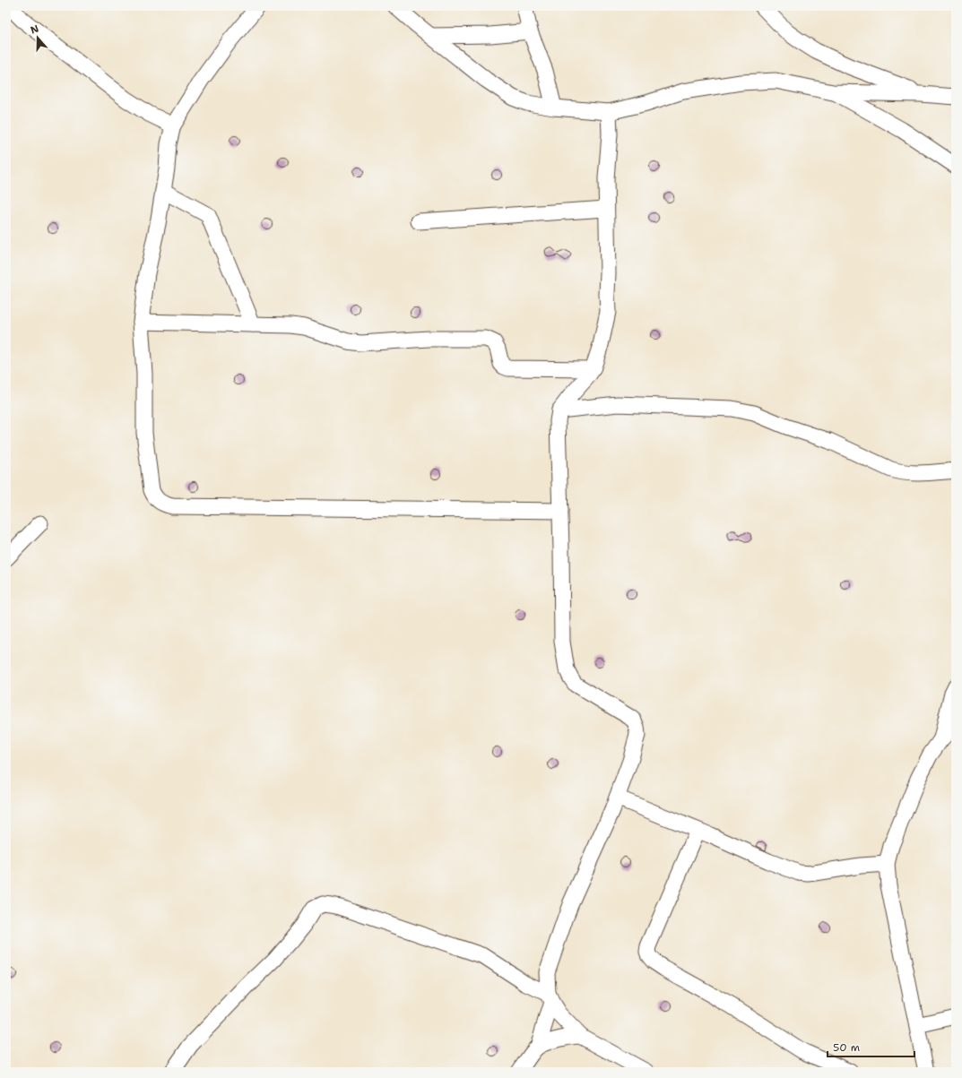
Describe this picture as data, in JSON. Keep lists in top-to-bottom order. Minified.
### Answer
{"scale_bar":"50 m","north":"top"}
